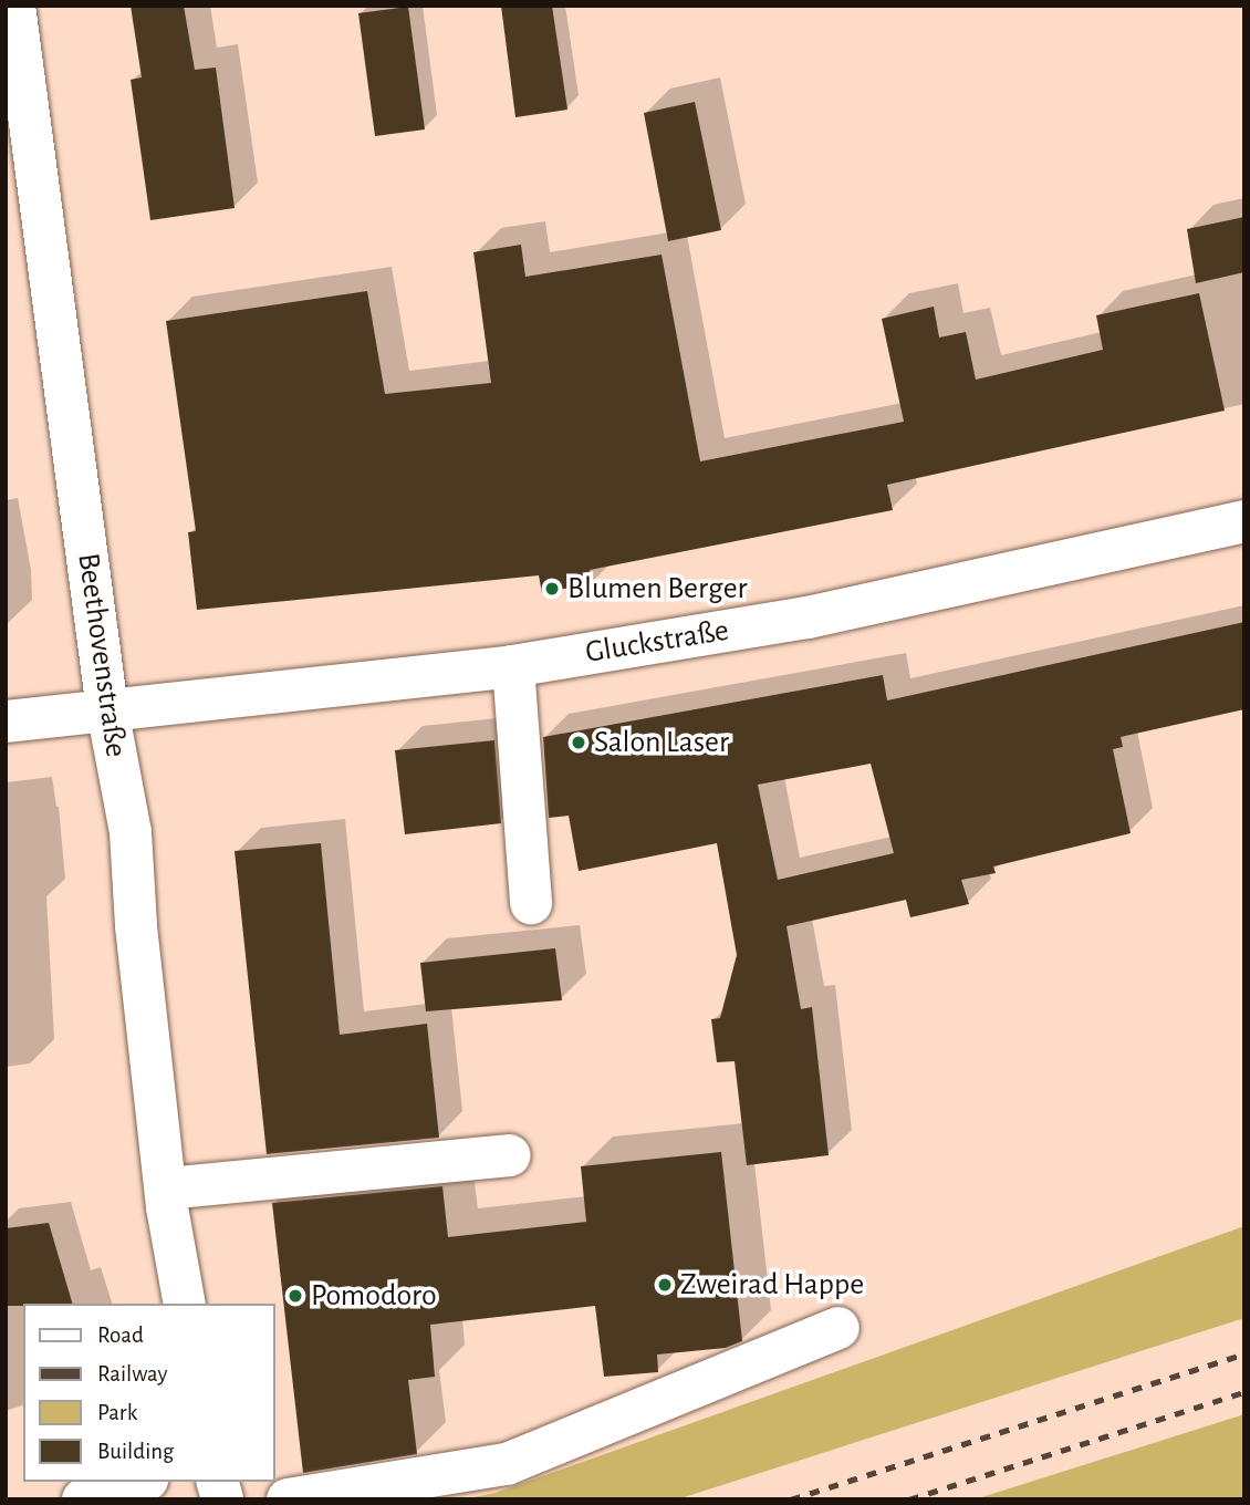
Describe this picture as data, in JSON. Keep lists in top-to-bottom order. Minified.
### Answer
{"streets":{"street":["Gluckstraße","Beethovenstraße"]},"crossings":[["Gluckstraße","Beethovenstraße"]],"places":["Blumen Berger","Salon Laser","Zweirad Happe","Pomodoro"],"legend":["Road","Railway","Park","Building"]}
